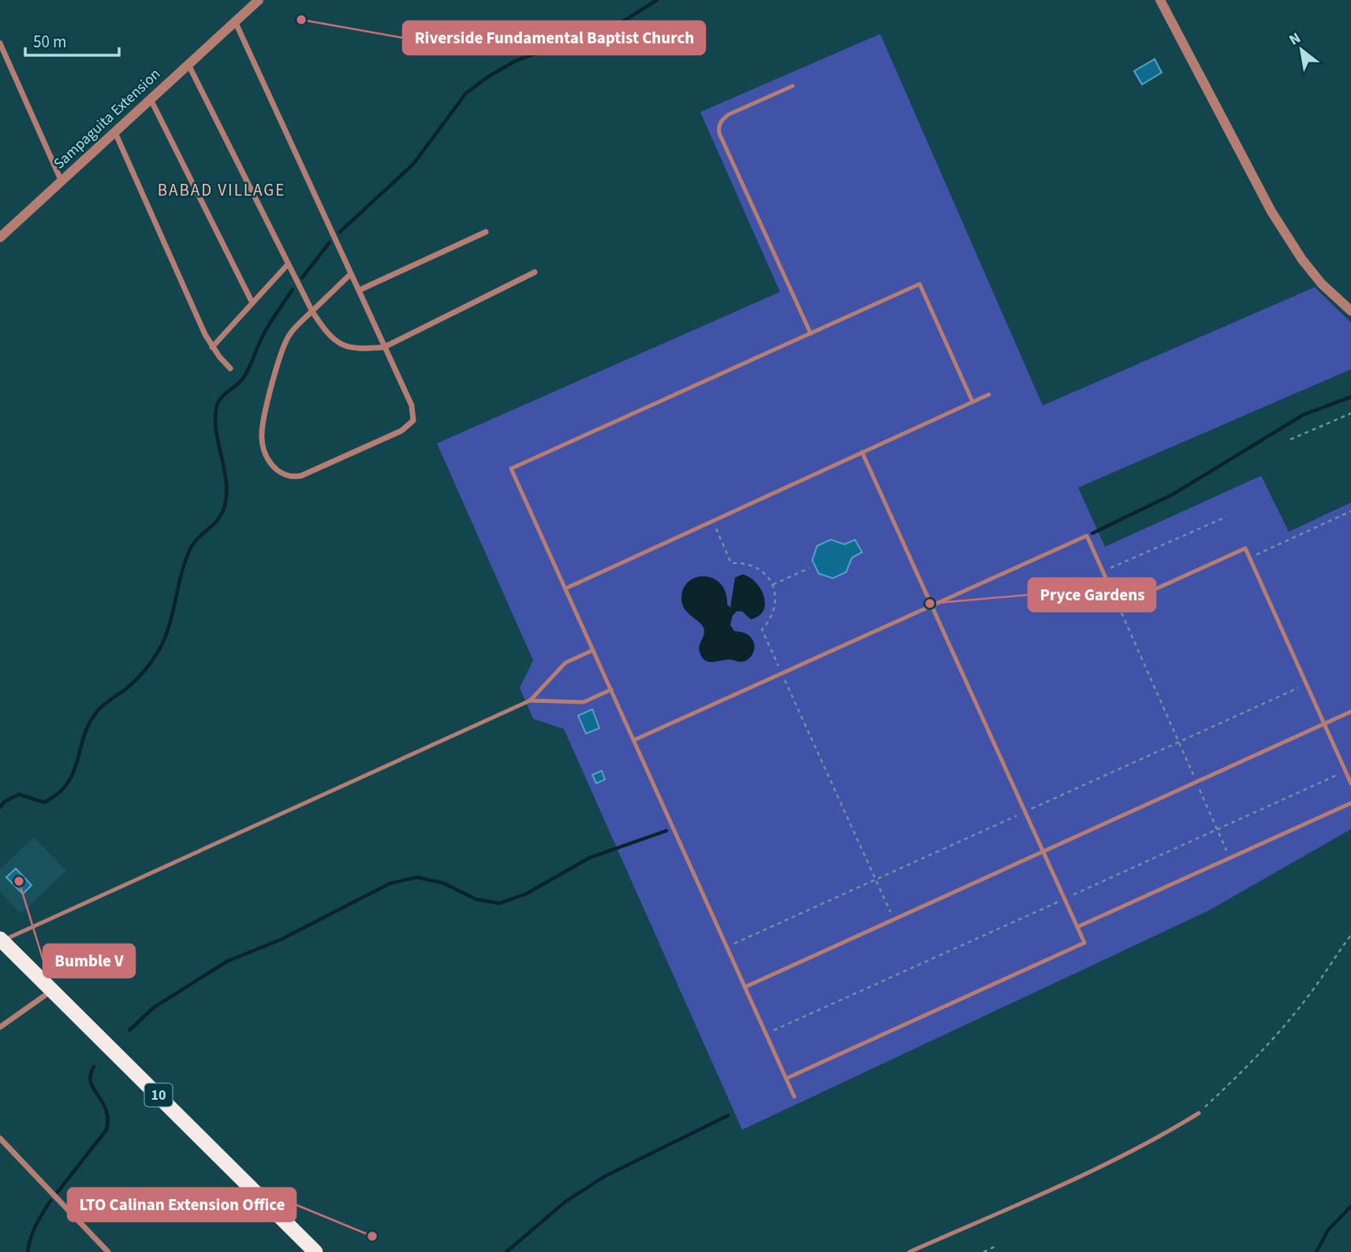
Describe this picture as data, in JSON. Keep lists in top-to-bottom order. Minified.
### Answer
{"streets":{"highway":["10"],"street":["Sampaguita Extension"]},"districts":["BABAD VILLAGE"],"places":["Riverside Fundamental Baptist Church","Pryce Gardens","Bumble V","LTO Calinan Extension Office"],"scale_bar":"50 m","north":"top left"}
